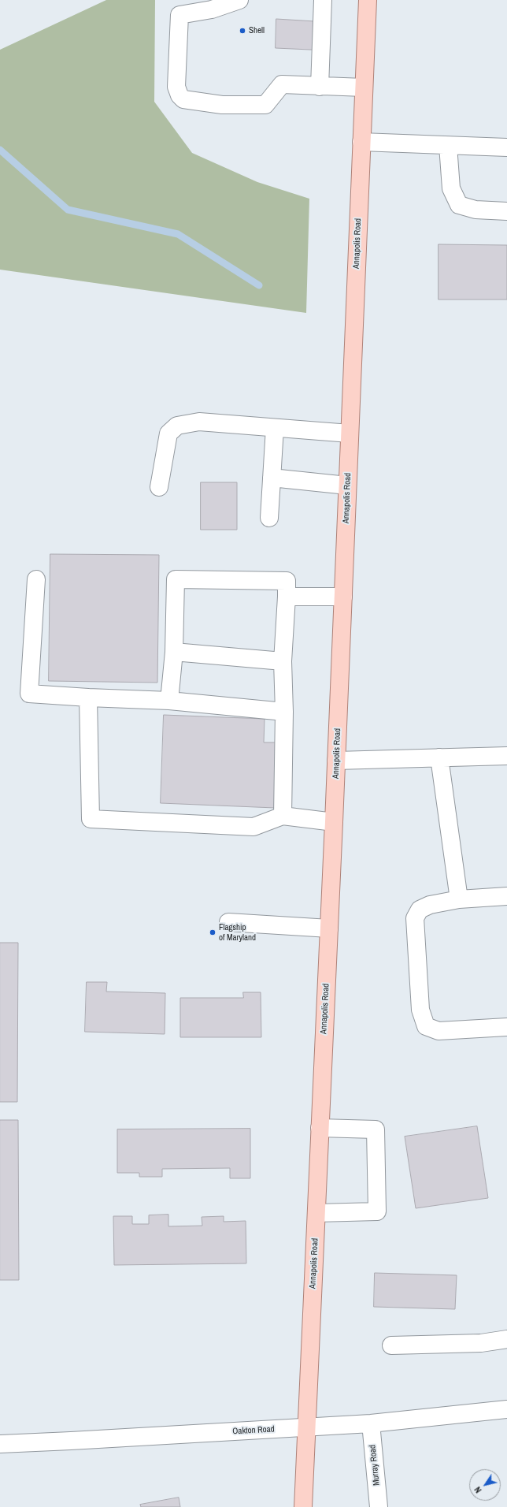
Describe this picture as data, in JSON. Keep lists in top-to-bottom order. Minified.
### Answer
{"streets":{"main road":["Annapolis Road"],"street":["Oakton Road","Murray Road"]},"crossings":[["Annapolis Road","Oakton Road"],["Oakton Road","Murray Road"]],"places":["Shell","Flagship of Maryland"],"north":"bottom left"}
